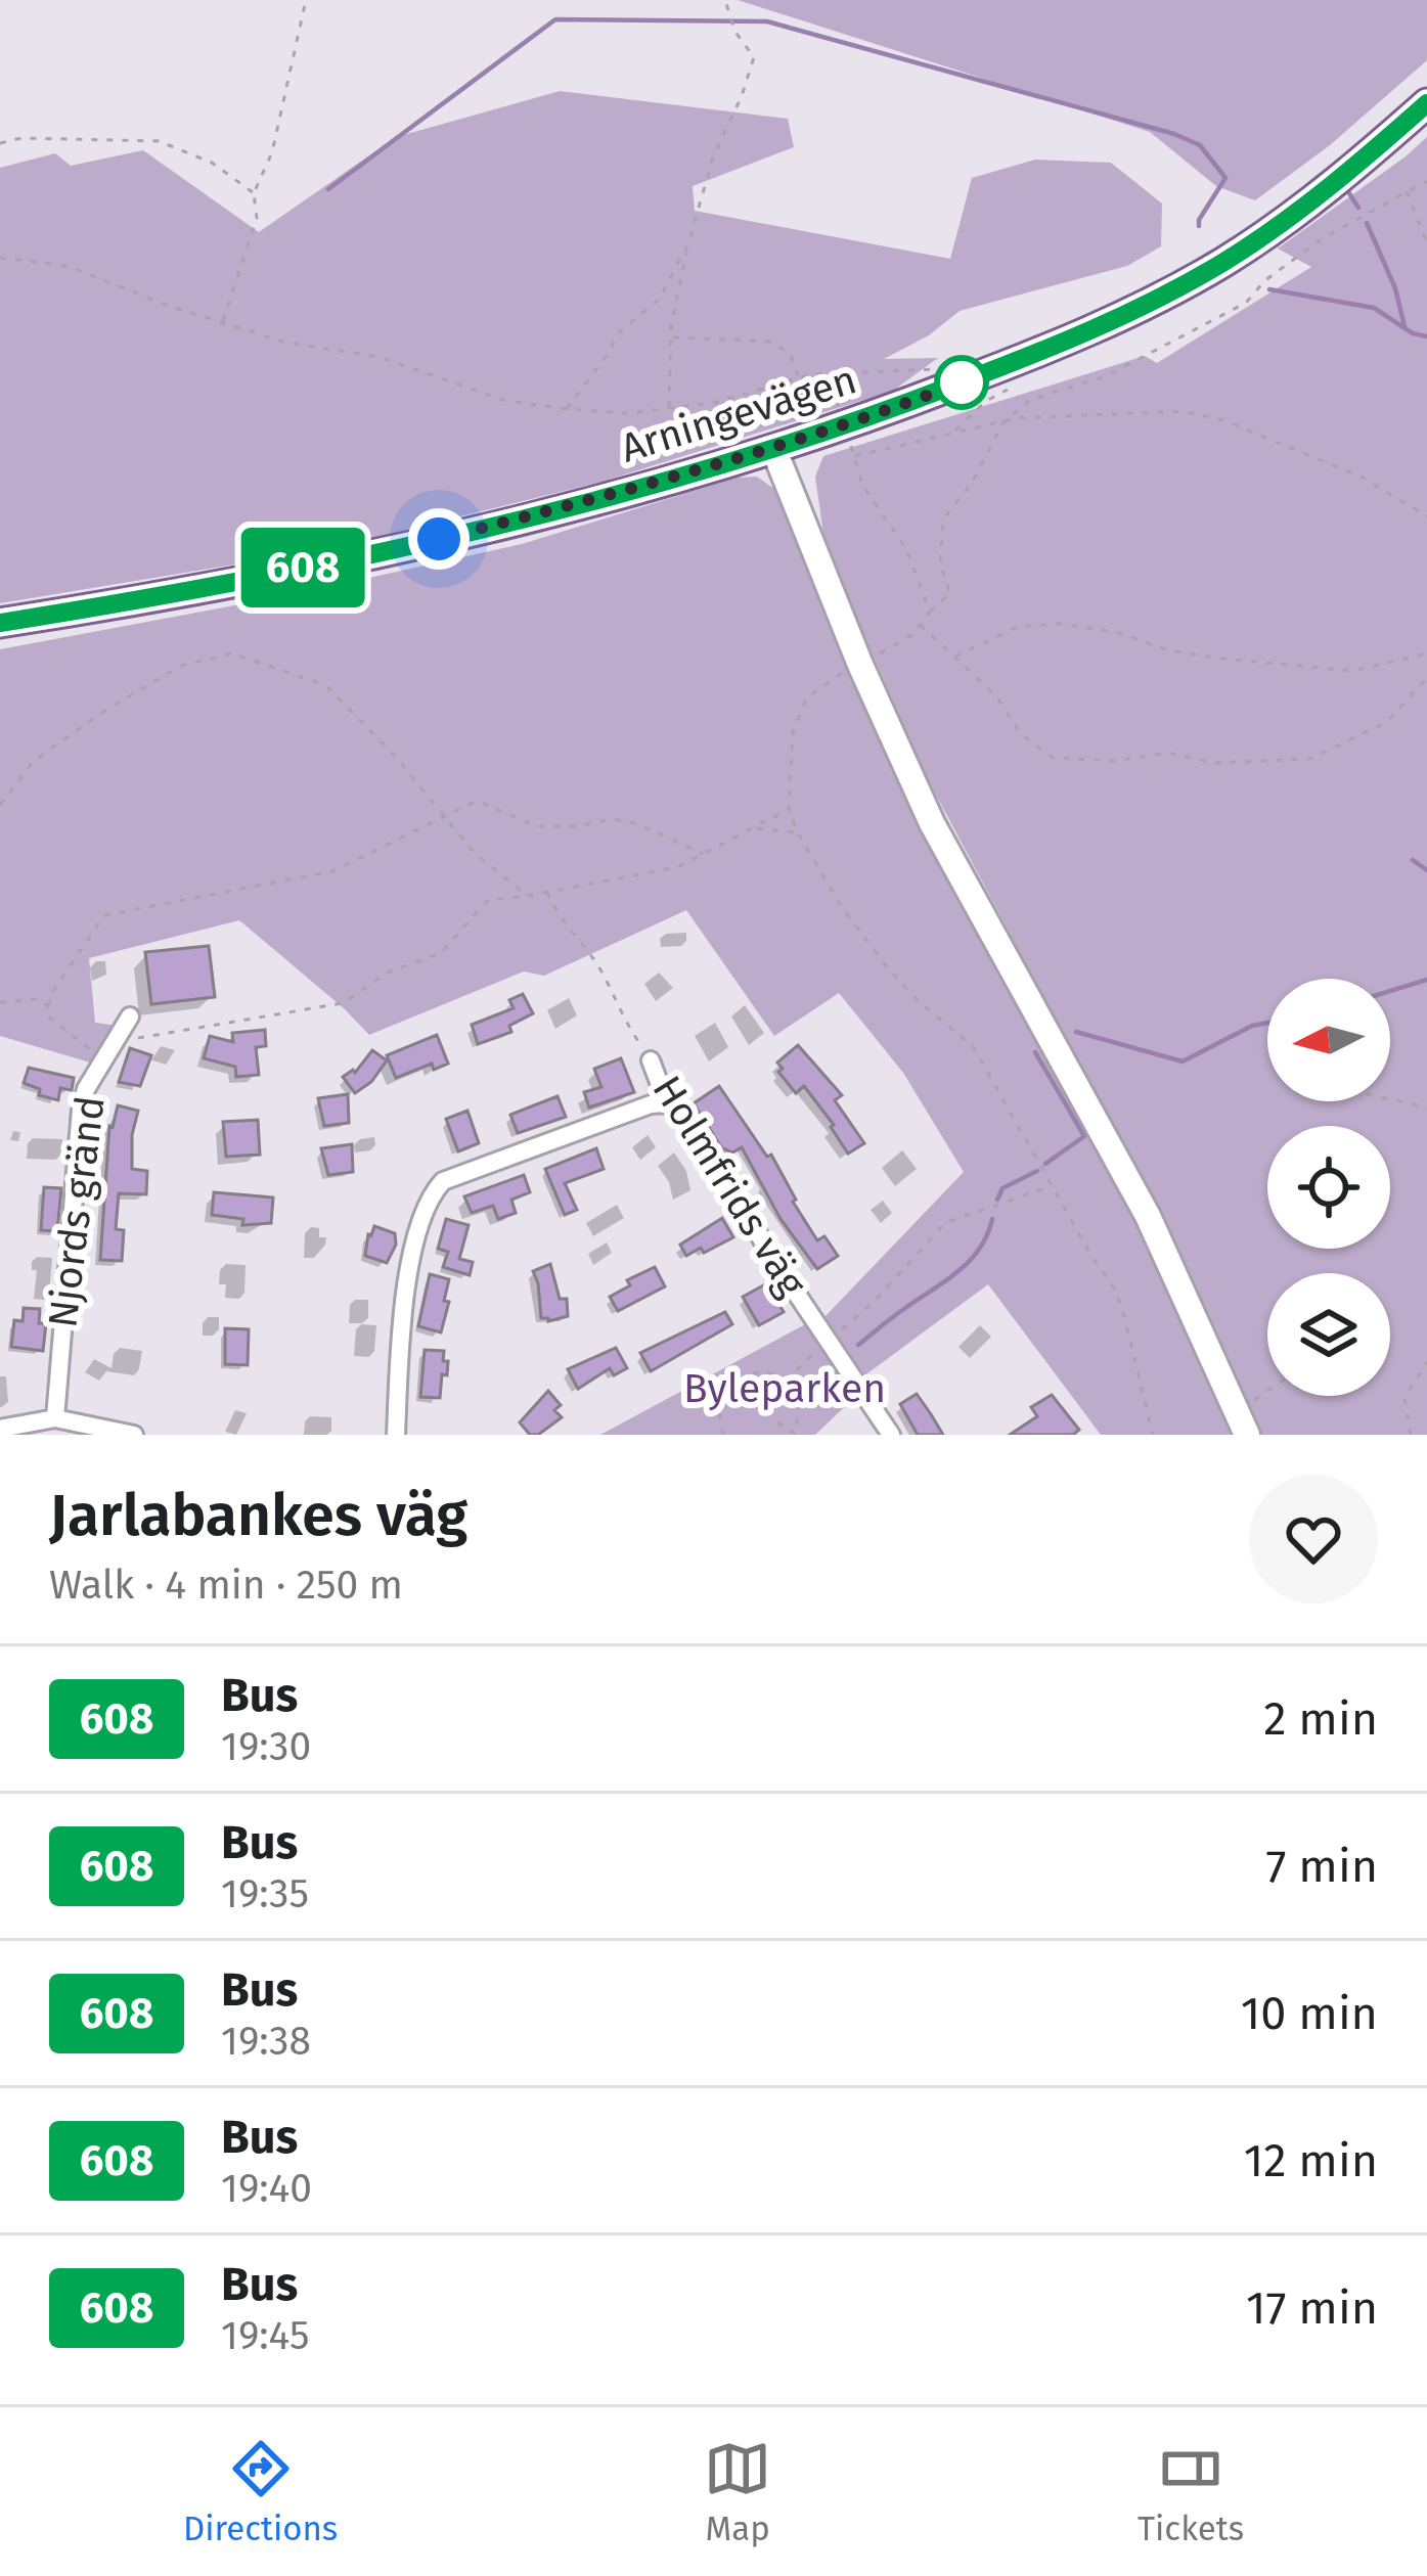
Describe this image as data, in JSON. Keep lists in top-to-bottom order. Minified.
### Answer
{"streets":{"main road":["Arningevägen"],"street":["Holmfrids väg","Njords gränd"]},"parks":["Byleparken"],"lines":["bus line 608"],"north":"left","page":{"on_map":"608","heading":["Jarlabankes väg","Walk · 4 min · 250 m"],"list":[{"mark":"608","name":"Bus","note":"19:30","value":"2 min"},{"mark":"608","name":"Bus","note":"19:35","value":"7 min"},{"mark":"608","name":"Bus","note":"19:38","value":"10 min"},{"mark":"608","name":"Bus","note":"19:40","value":"12 min"},{"mark":"608","name":"Bus","note":"19:45","value":"17 min"}],"tabs":["Directions","Map","Tickets"]}}
